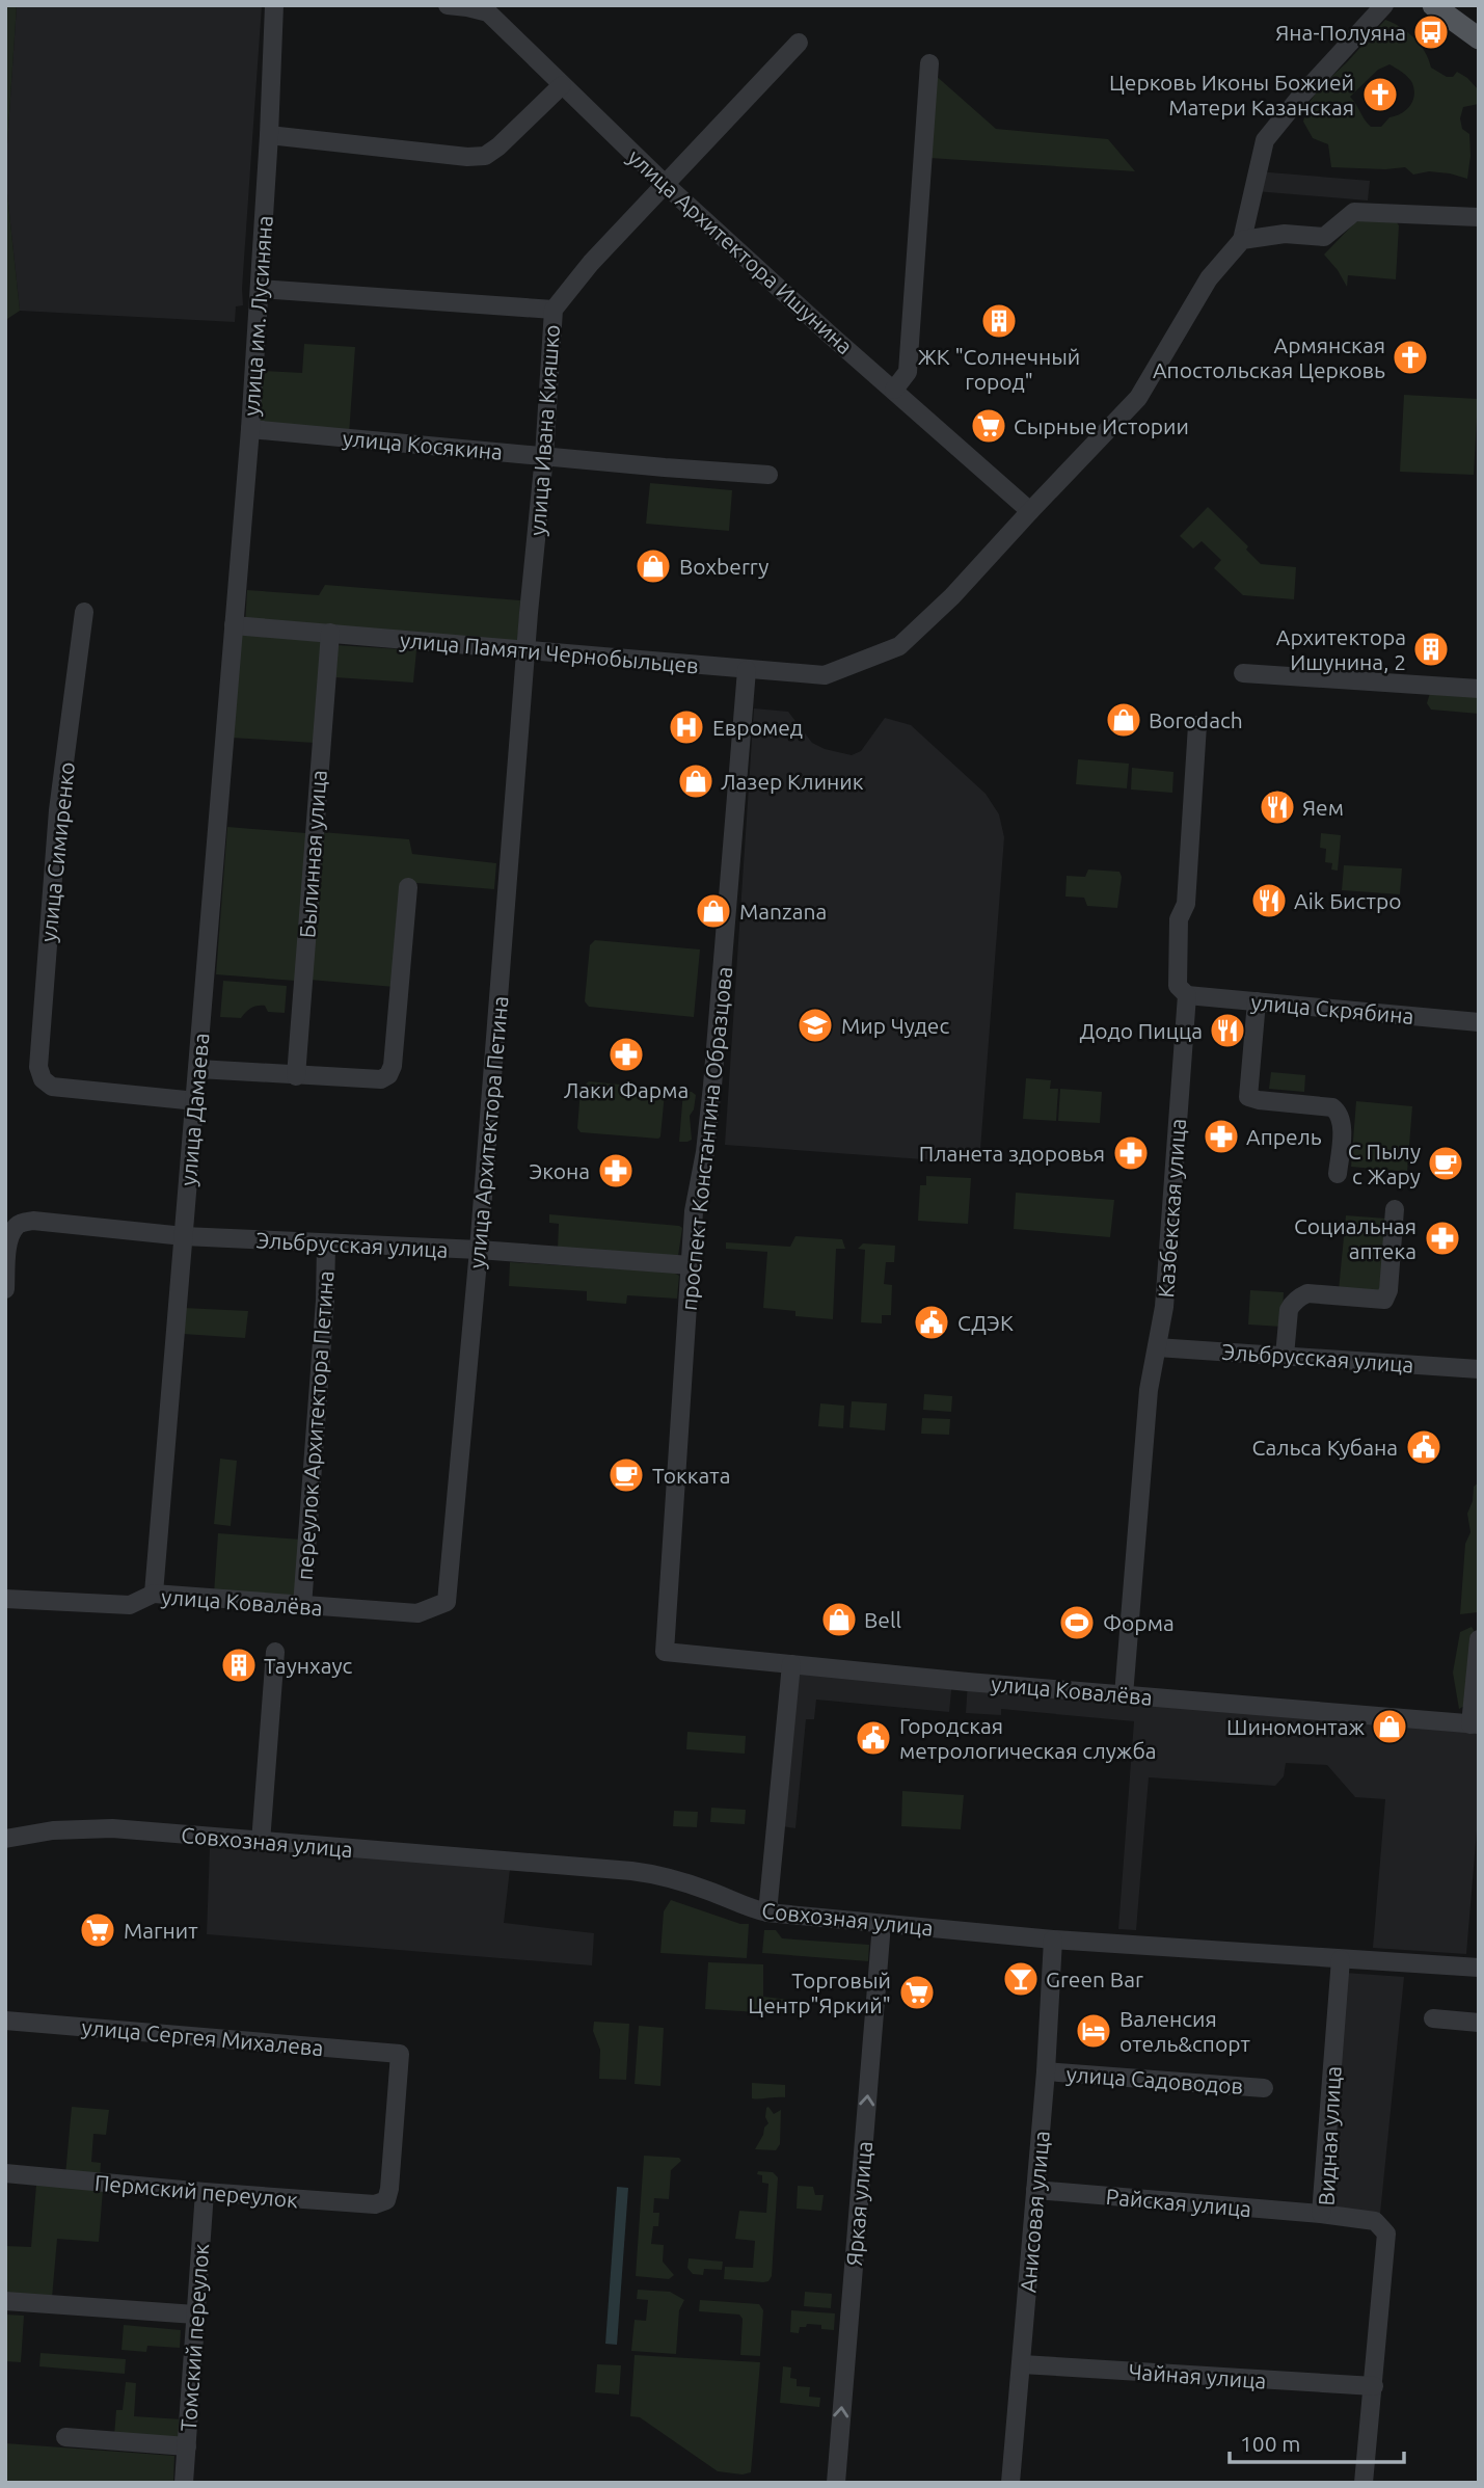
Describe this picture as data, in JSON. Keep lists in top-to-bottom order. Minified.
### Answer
{"streets":{"street":["улица Архитектора Ишунина","улица им. Лусиняна","улица Ивана Кияшко","улица Косякина","улица Памяти Чернобыльцев","улица Симиренко","Былинная улица","улица Скрябина","улица Дамаева","улица Архитектора Петина","проспект Константина Образцова","Казбекская улица","Эльбрусская улица","переулок Архитектора Петина","улица Ковалёва","Совхозная улица","улица Сергея Михалева","улица Садоводов","Видная улица","Пермский переулок","Райская улица","Яркая улица","Анисовая улица","Томский переулок","Чайная улица"]},"crossings":[["улица Архитектора Ишунина","улица Ивана Кияшко"],["улица Архитектора Ишунина","улица Памяти Чернобыльцев"],["улица им. Лусиняна","улица Косякина"],["улица им. Лусиняна","улица Памяти Чернобыльцев"],["улица им. Лусиняна","улица Дамаева"],["улица Ивана Кияшко","улица Косякина"],["улица Ивана Кияшко","улица Памяти Чернобыльцев"],["улица Ивана Кияшко","улица Архитектора Петина"],["улица Памяти Чернобыльцев","Былинная улица"],["улица Памяти Чернобыльцев","улица Дамаева"],["улица Памяти Чернобыльцев","улица Архитектора Петина"],["улица Памяти Чернобыльцев","проспект Константина Образцова"],["улица Симиренко","улица Дамаева"],["улица Скрябина","Казбекская улица"],["улица Дамаева","Эльбрусская улица"],["улица Дамаева","улица Ковалёва"],["улица Архитектора Петина","Эльбрусская улица"],["улица Архитектора Петина","улица Ковалёва"],["проспект Константина Образцова","Эльбрусская улица"],["проспект Константина Образцова","улица Ковалёва"],["Казбекская улица","Эльбрусская улица"],["Казбекская улица","улица Ковалёва"],["Эльбрусская улица","переулок Архитектора Петина"],["переулок Архитектора Петина","улица Ковалёва"],["Совхозная улица","Видная улица"],["Совхозная улица","Яркая улица"],["Совхозная улица","Анисовая улица"],["улица Сергея Михалева","Пермский переулок"],["улица Садоводов","Анисовая улица"],["Видная улица","Райская улица"],["Видная улица","Чайная улица"],["Пермский переулок","Томский переулок"],["Райская улица","Анисовая улица"],["Анисовая улица","Чайная улица"]],"one_way":["Яркая улица"],"places":{"bus stop":["Яна-Полуяна"],"church":["Церковь Иконы Божией Матери Казанская","Армянская Апостольская Церковь"],"building":["ЖК \"Солнечный город\"","Архитектора Ишунина, 2","Таунхаус"],"supermarket":["Сырные Истории","Магнит","Торговый Центр\"Яркий\""],"shop":["Boxberry","Borodach","Лазер Клиник","Manzana","Bell","Шиномонтаж"],"hospital":["Евромед"],"restaurant":["Яем","Aik Бистро","Додо Пицца"],"school or university":["Мир Чудес"],"pharmacy":["Лаки Фарма","Апрель","Планета здоровья","Экона","Социальная аптека"],"cafe":["С Пылу с Жару","Токката"],"public building":["СДЭК","Сальса Кубана","Городская метрологическая служба"],"sports":["Форма"],"bar":["Green Bar"],"hotel":["Валенсия отель&спорт"]},"scale_bar":"100 m"}
